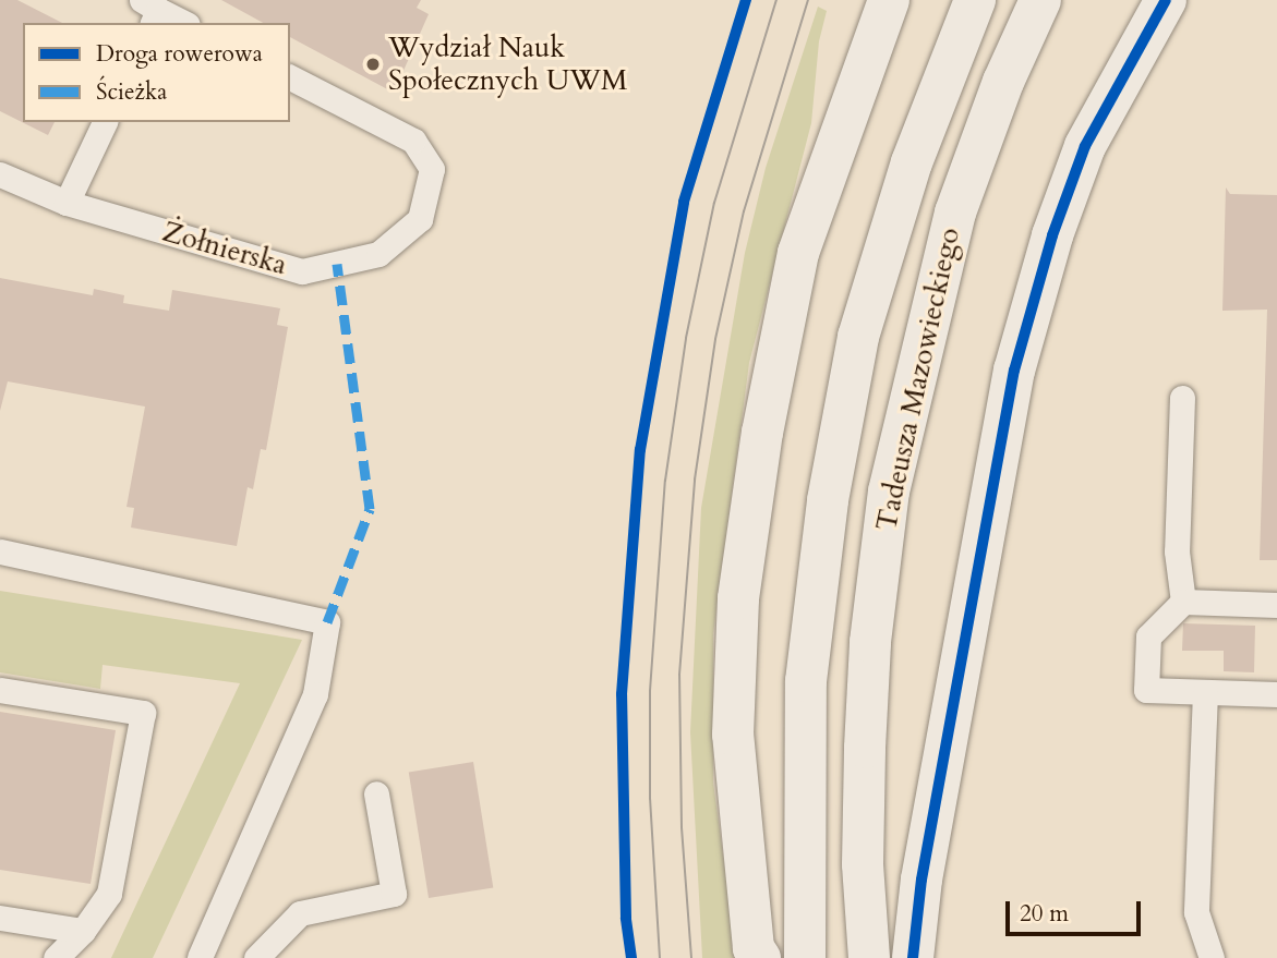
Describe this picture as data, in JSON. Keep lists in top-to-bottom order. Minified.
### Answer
{"streets":{"street":["Tadeusza Mazowieckiego"],"lane":["Żołnierska"]},"places":["Wydział Nauk Społecznych UWM"],"legend":["Droga rowerowa","Ścieżka"],"scale_bar":"20 m"}
